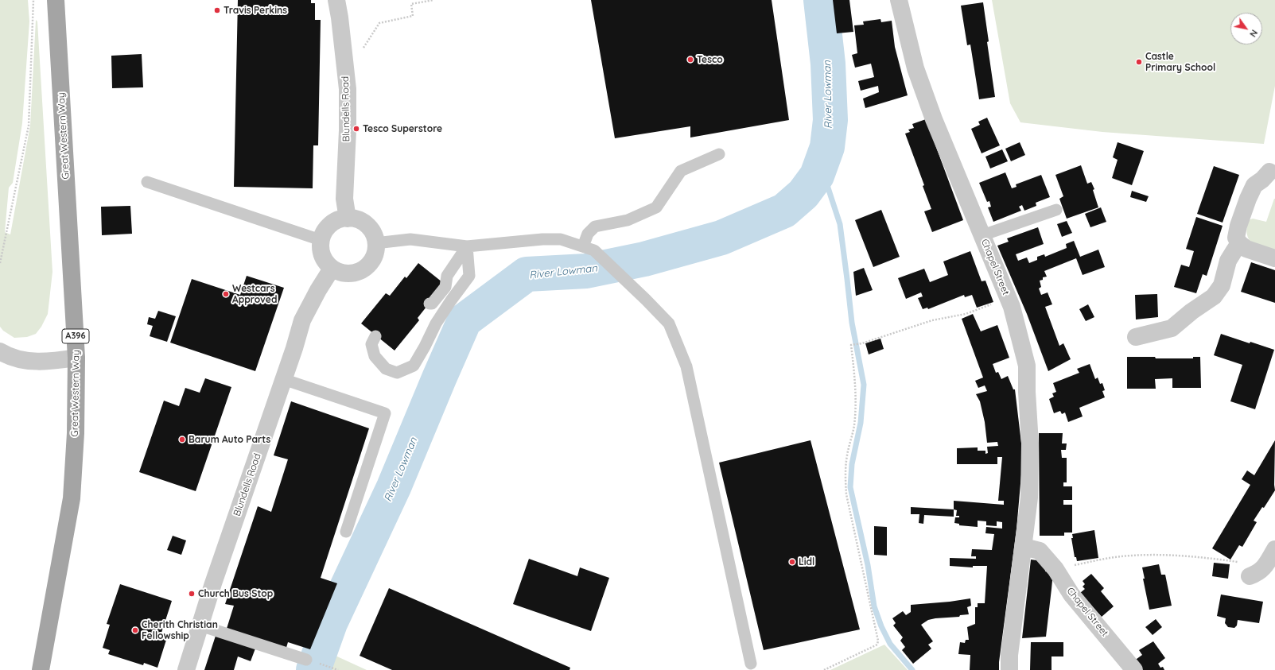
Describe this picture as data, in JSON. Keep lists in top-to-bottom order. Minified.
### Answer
{"streets":{"main road":["Great Western Way","A396"],"street":["Blundells Road","Chapel Street"]},"water":["River Lowman"],"places":["Travis Perkins","Tesco","Castle Primary School","Tesco Superstore","Westcars Approved","Barum Auto Parts","Lidl","Church Bus Stop","Cherith Christian Fellowship"],"north":"bottom right"}
